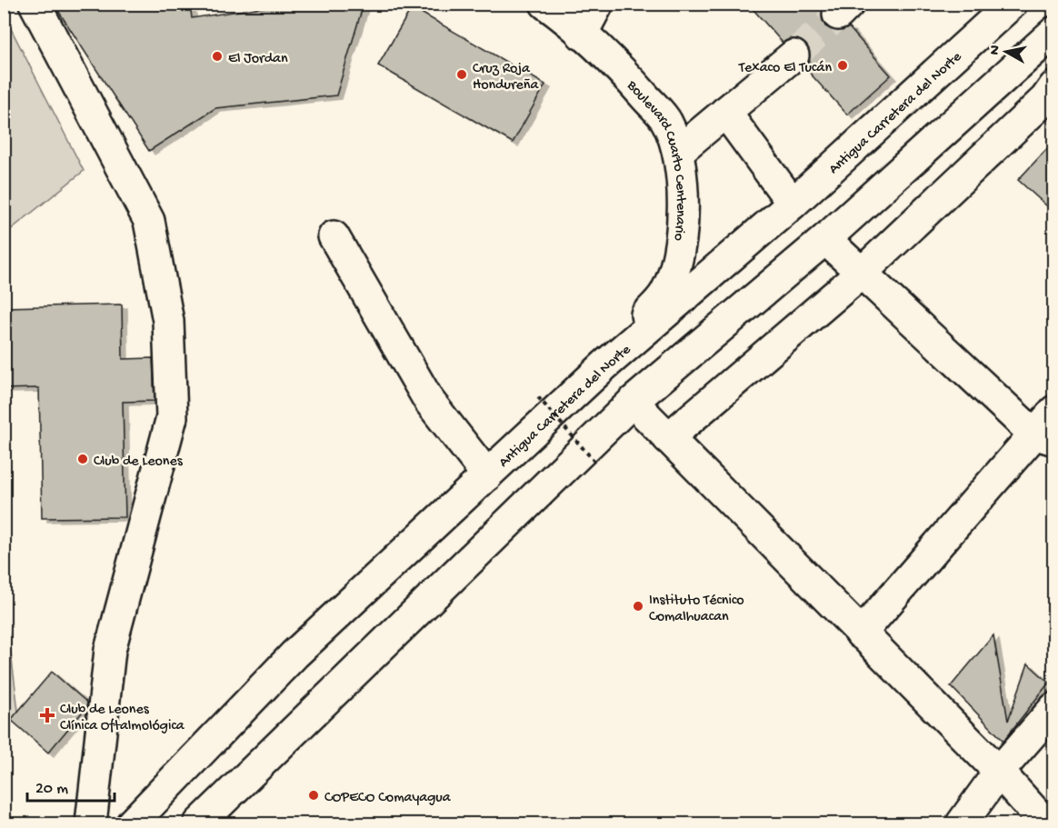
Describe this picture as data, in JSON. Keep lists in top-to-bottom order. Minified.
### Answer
{"streets":{"main road":["Antigua Carretera del Norte","Boulevard Cuarto Centenario"]},"crossings":[["Antigua Carretera del Norte","Boulevard Cuarto Centenario"]],"places":{"other":["El Jordan","Texaco El Tucán","Cruz Roja Hondureña","Club de Leones","Instituto Técnico Comalhuacan","COPECO Comayagua"],"health":["Club de Leones Clínica Oftalmológica"]},"scale_bar":"20 m","north":"left"}
